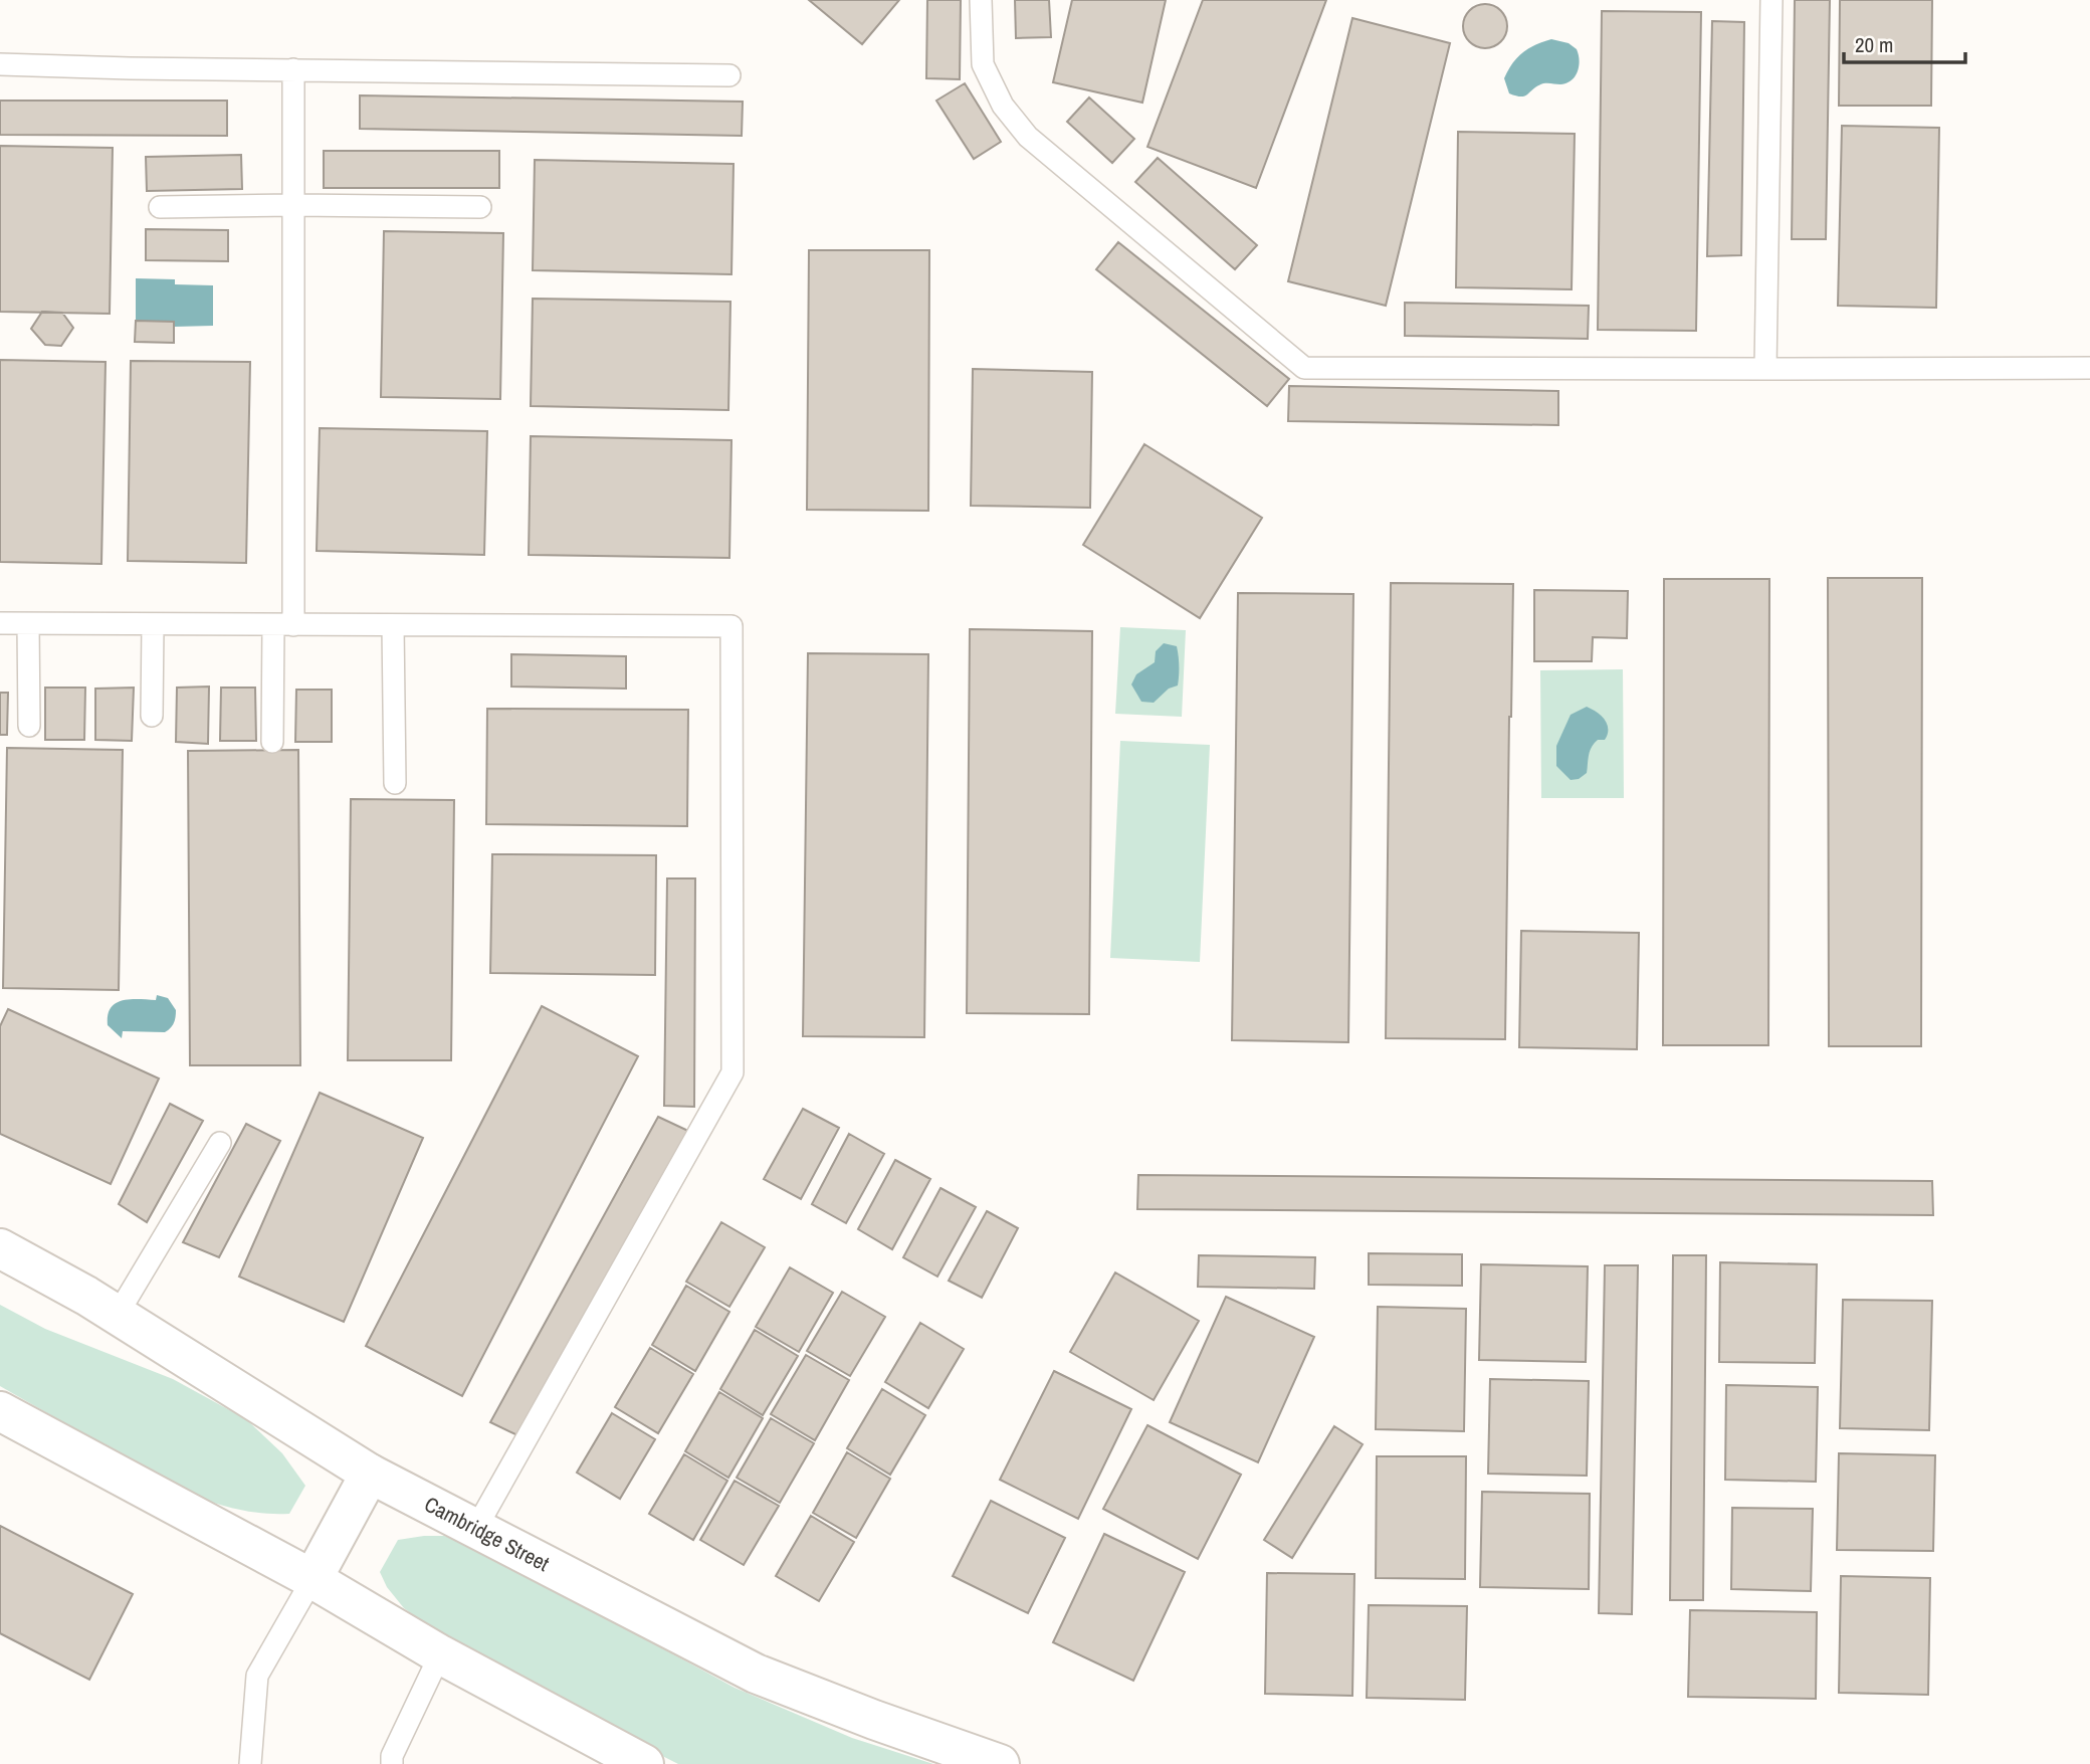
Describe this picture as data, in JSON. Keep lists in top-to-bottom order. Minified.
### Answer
{"streets":{"street":["Cambridge Street"]},"scale_bar":"20 m"}
